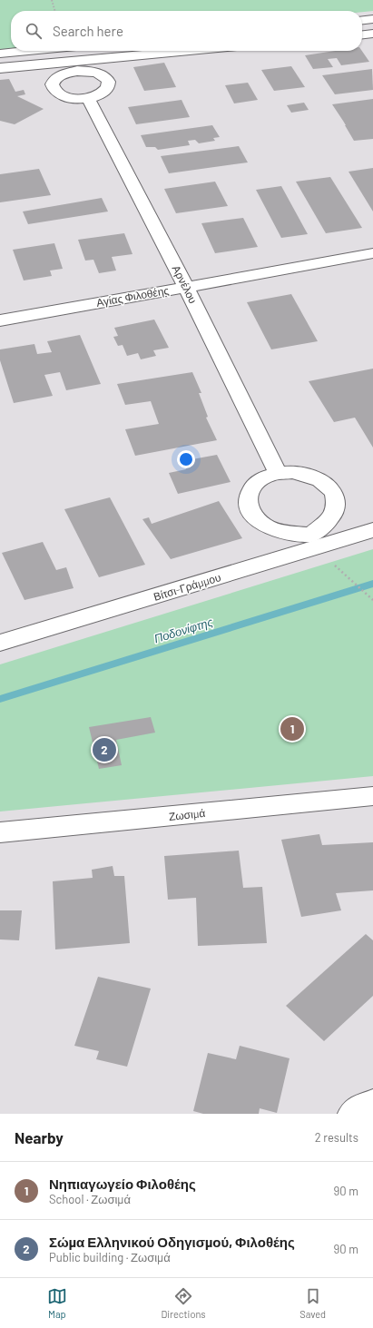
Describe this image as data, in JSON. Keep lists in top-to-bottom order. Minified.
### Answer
{"streets":{"street":["Αρνέλου","Αγίας Φιλοθέης","Βίτσι-Γράμμου","Ζωσιμά"]},"crossings":[["Αρνέλου","Αγίας Φιλοθέης"],["Αρνέλου","Βίτσι-Γράμμου"]],"water":["Ποδονίφτης"],"page":{"search":"Search here","pins":["1","2"],"heading":["Nearby","2 results"],"list":[{"mark":"1","name":"Νηπιαγωγείο Φιλοθέης","note":"School · Ζωσιμά","value":"90 m"},{"mark":"2","name":"Σώμα Ελληνικού Οδηγισμού, Φιλοθέης","note":"Public building · Ζωσιμά","value":"90 m"}],"nav":["Map","Directions","Saved"]}}
